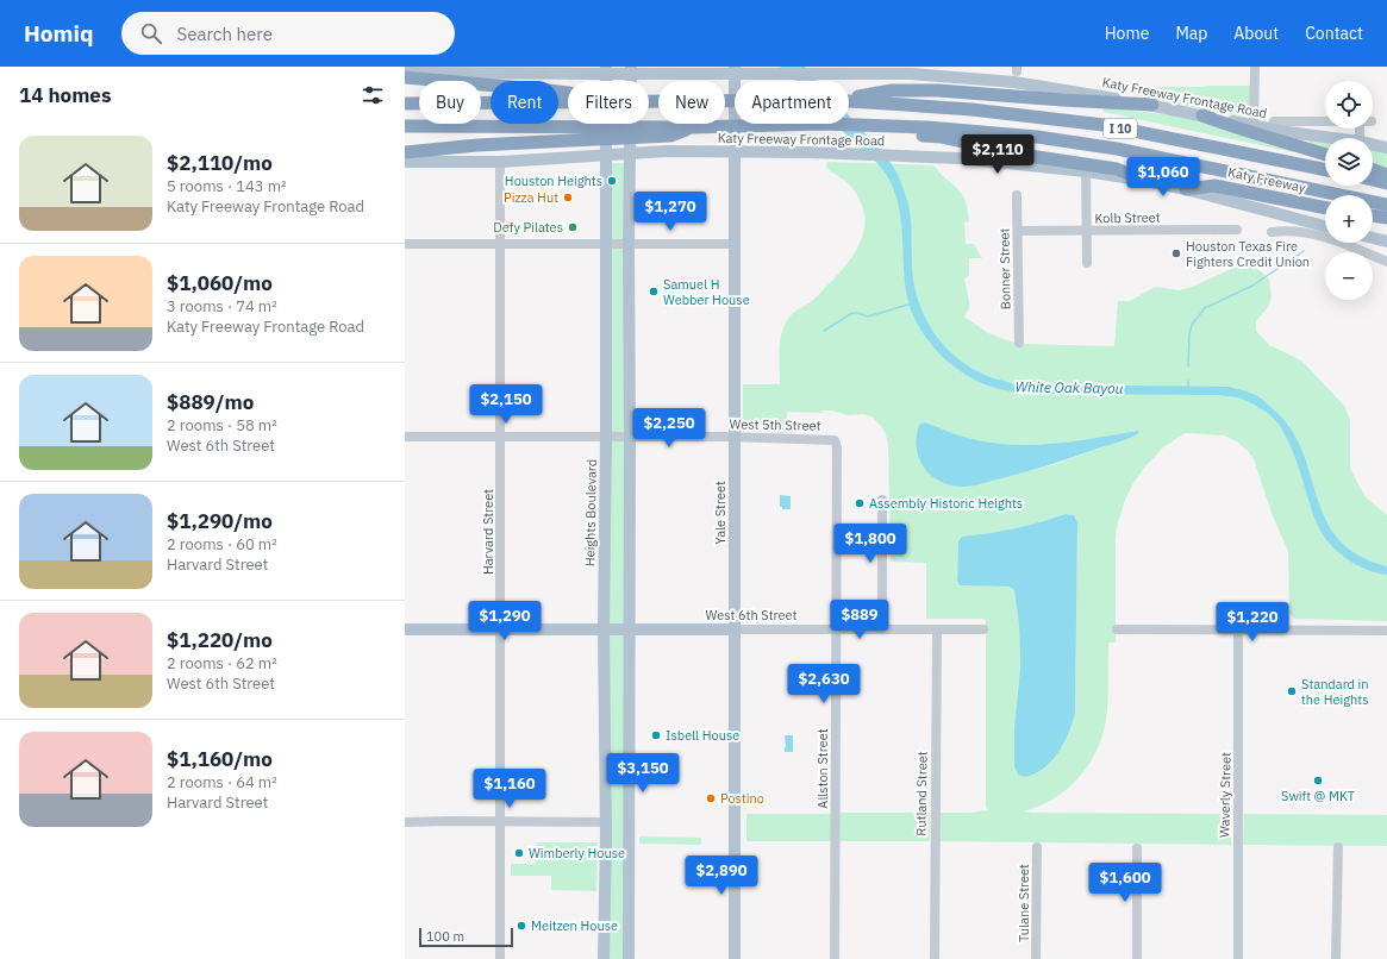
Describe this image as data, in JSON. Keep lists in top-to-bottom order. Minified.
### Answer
{"streets":{"highway":["I 10","Katy Freeway"],"main road":["Katy Freeway Frontage Road","Heights Boulevard","Yale Street","West 6th Street"],"street":["Kolb Street","Bonner Street","West 5th Street","Harvard Street","Allston Street","Rutland Street","Waverly Street","Tulane Street"]},"crossings":[["Katy Freeway Frontage Road","Heights Boulevard"],["Katy Freeway Frontage Road","Yale Street"],["Katy Freeway Frontage Road","Harvard Street"],["Kolb Street","Bonner Street"],["West 5th Street","Heights Boulevard"],["West 5th Street","Yale Street"],["West 5th Street","Harvard Street"],["West 5th Street","Allston Street"],["Heights Boulevard","West 6th Street"],["Yale Street","West 6th Street"],["Harvard Street","West 6th Street"],["West 6th Street","Allston Street"],["West 6th Street","Rutland Street"]],"water":["White Oak Bayou"],"places":["Houston Heights","Pizza Hut","Defy Pilates","Houston Texas Fire Fighters Credit Union","Samuel H Webber House","Assembly Historic Heights","Standard in the Heights","Isbell House","Swift @ MKT","Postino","Wimberly House","Meitzen House"],"scale_bar":"100 m","page":{"header":"Homiq","search":"Search here","nav":["Home","Map","About","Contact"],"heading":"14 homes","map_buttons":["+","−"],"chip":["Buy","Rent","Filters","New","Apartment"],"list":[{"name":"$2,110/mo","note":"5 rooms · 143 m² · Katy Freeway Frontage Road"},{"name":"$1,060/mo","note":"3 rooms · 74 m² · Katy Freeway Frontage Road"},{"name":"$889/mo","note":"2 rooms · 58 m² · West 6th Street"},{"name":"$1,290/mo","note":"2 rooms · 60 m² · Harvard Street"},{"name":"$1,220/mo","note":"2 rooms · 62 m² · West 6th Street"},{"name":"$1,160/mo","note":"2 rooms · 64 m² · Harvard Street"}],"price":["$2,110","$1,060","$1,270","$2,150","$2,250","$1,800","$889","$1,290","$1,220","$2,630","$3,150","$1,160","$2,890","$1,600"],"scale":"100 m"}}
